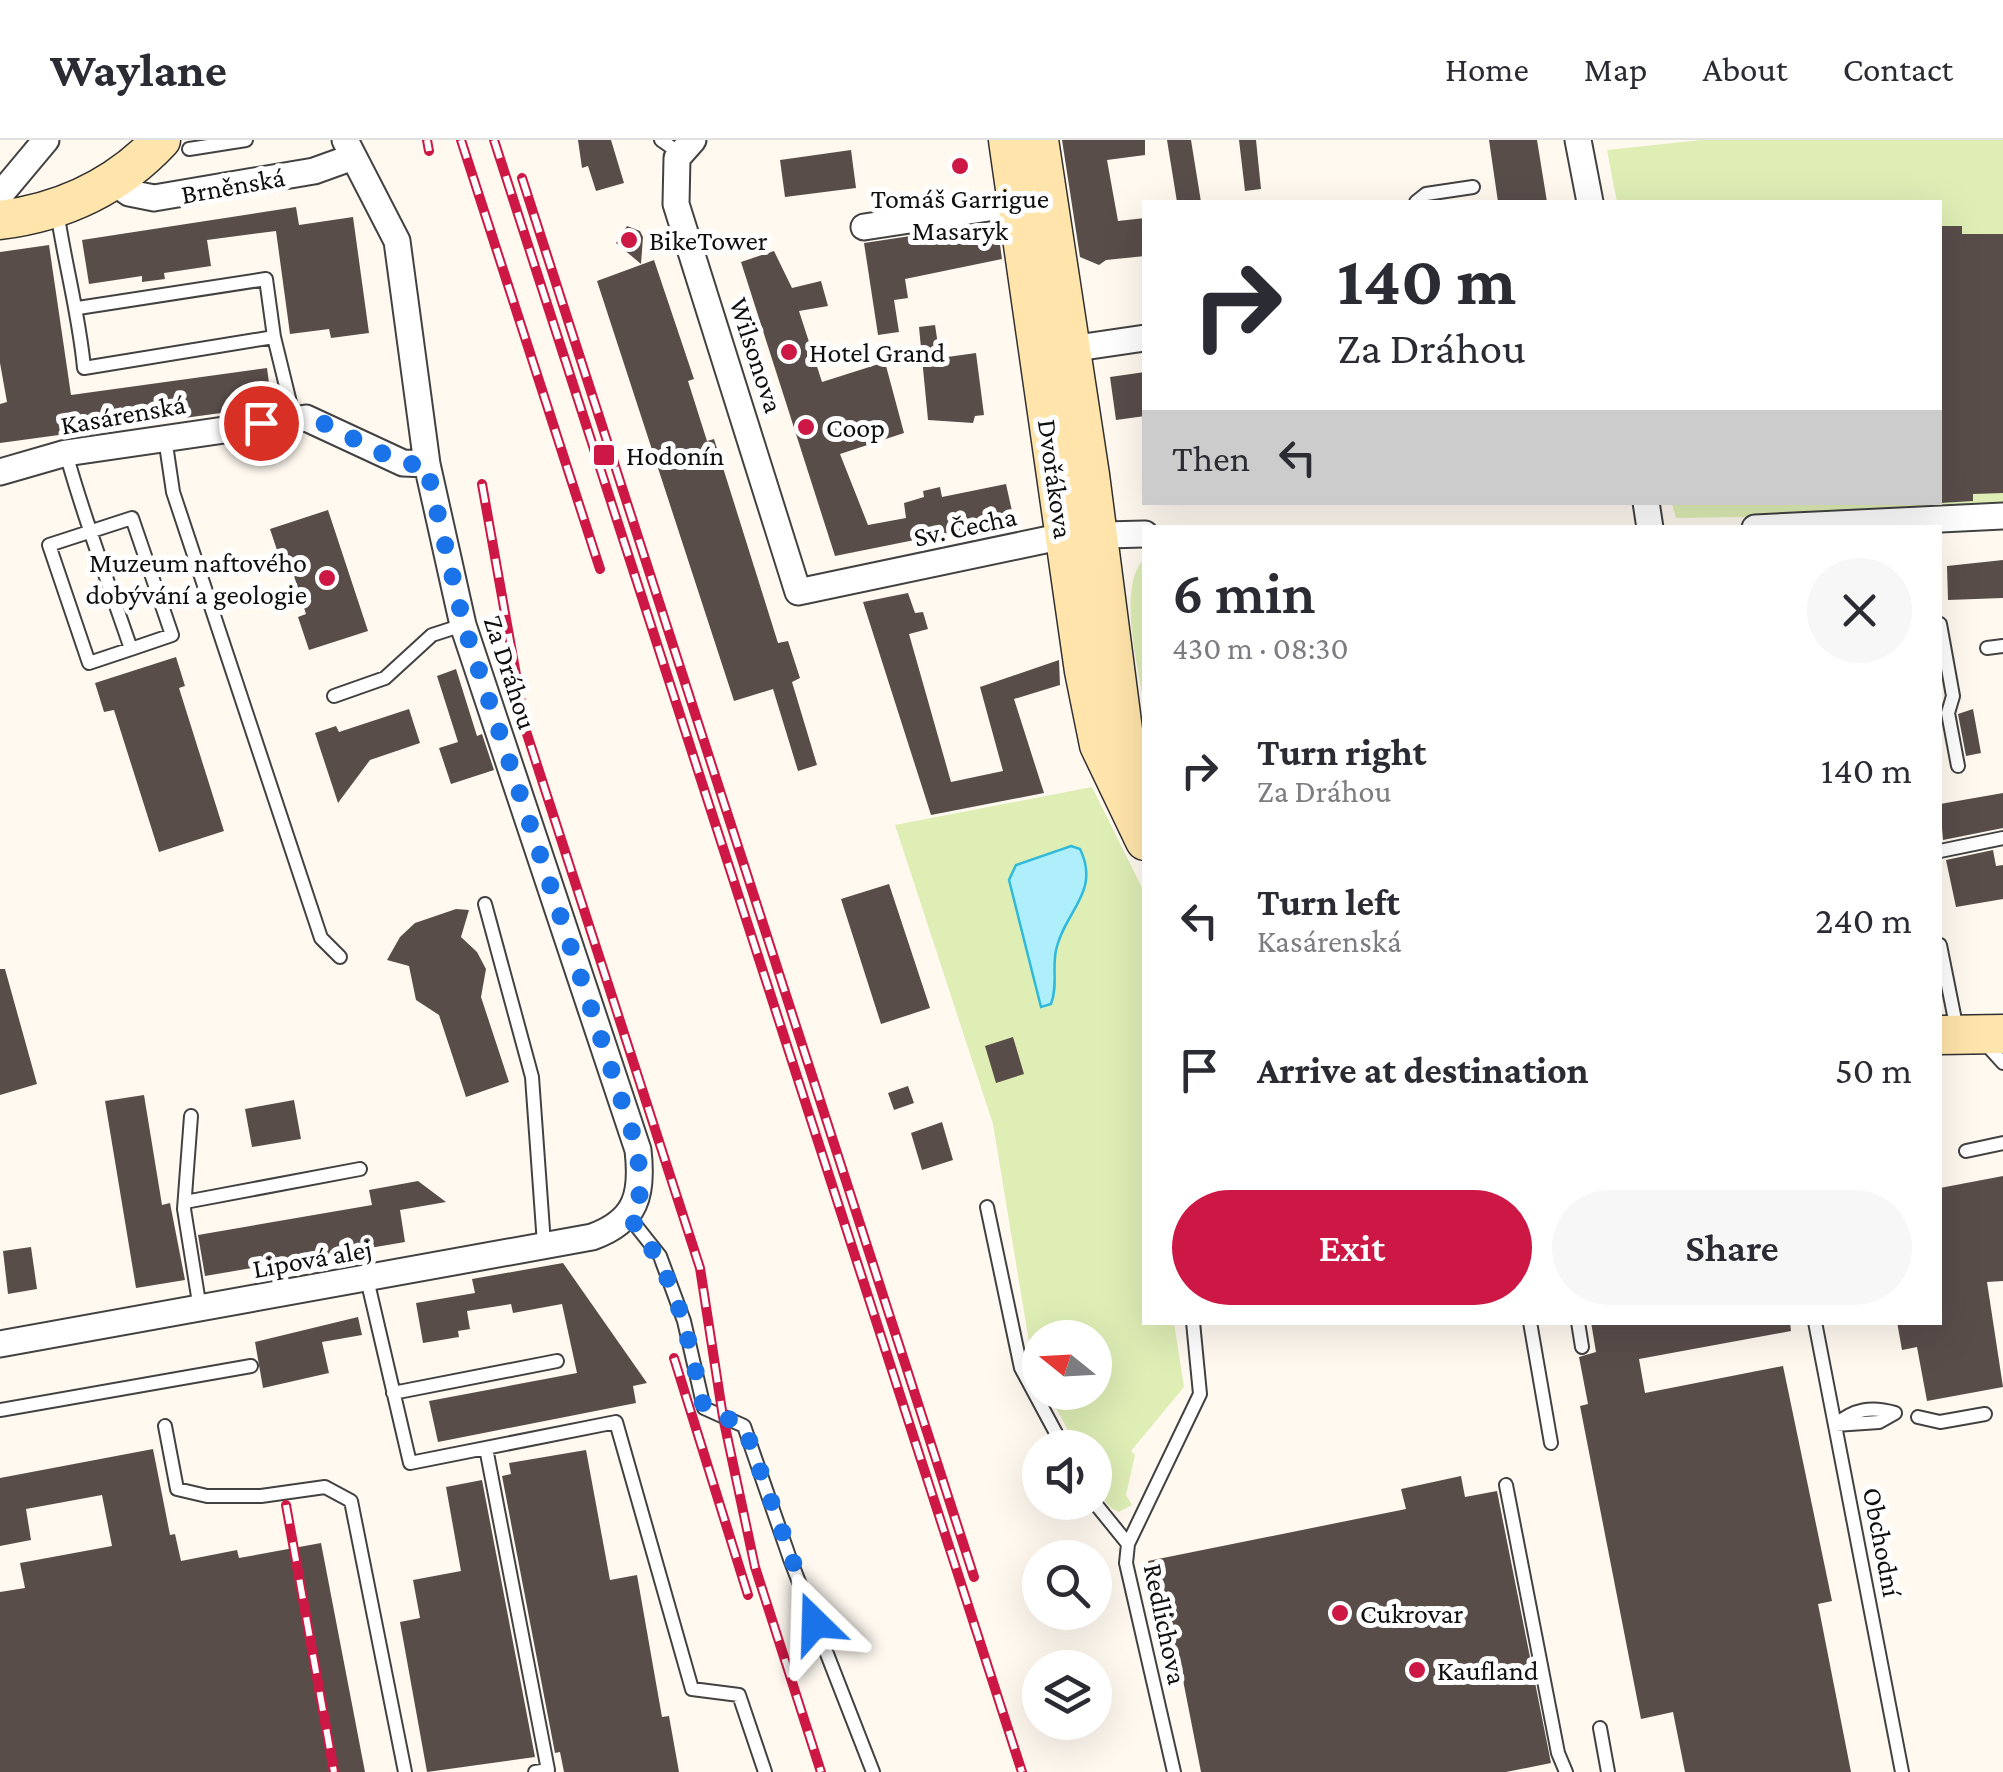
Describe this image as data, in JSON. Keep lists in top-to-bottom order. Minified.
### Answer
{"streets":{"main road":["Brněnská","Dvořákova"],"street":["Wilsonova","Kasárenská","Sv. Čecha","Za Dráhou","Lipová alej"],"lane":["Obchodní","Redlichova"]},"crossings":[["Brněnská","Za Dráhou"],["Wilsonova","Sv. Čecha"],["Kasárenská","Za Dráhou"],["Dvořákova","Sv. Čecha"],["Za Dráhou","Lipová alej"]],"places":{"other":["Tomáš Garrigue Masaryk","BikeTower","Hotel Grand","Coop","Muzeum naftového dobývání a geologie","Cukrovar","Kaufland"],"transit":["Hodonín"]},"north":"left","page":{"header":"Waylane","nav":["Home","Map","About","Contact"],"turn":["140 m","Za Dráhou"],"then":"Then","heading":["6 min","430 m · 08:30"],"list":[{"name":"Turn right","note":"Za Dráhou","value":"140 m"},{"name":"Turn left","note":"Kasárenská","value":"240 m"},{"name":"Arrive at destination","value":"50 m"}],"buttons":["Exit","Share"]}}
